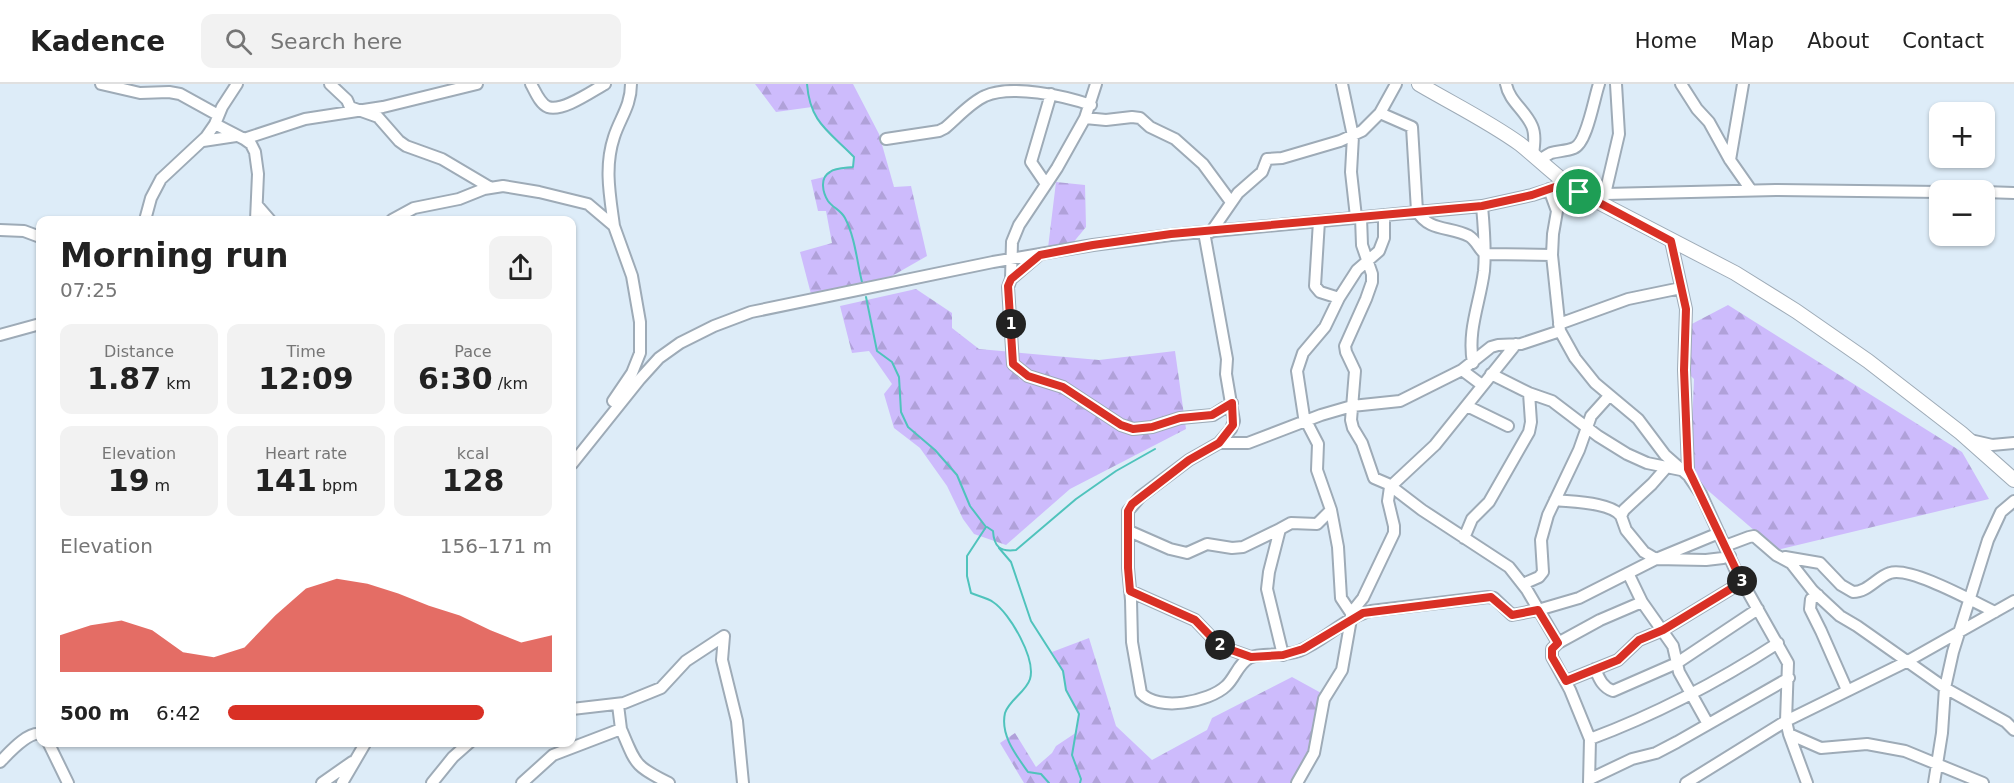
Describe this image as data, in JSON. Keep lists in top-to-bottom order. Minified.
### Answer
{"page":{"header":"Kadence","search":"Search here","nav":["Home","Map","About","Contact"],"map_buttons":["+","−"],"heading":["Morning run","07:25"],"pins":["1","3","2"],"stats":[["Distance","1.87 km"],["Time","12:09"],["Pace","6:30 /km"],["Elevation","19 m"],["Heart rate","141 bpm"],["kcal","128"]],"chart":["Elevation","156–171 m"],"list":[{"name":"500 m","note":"6:42"}]}}
